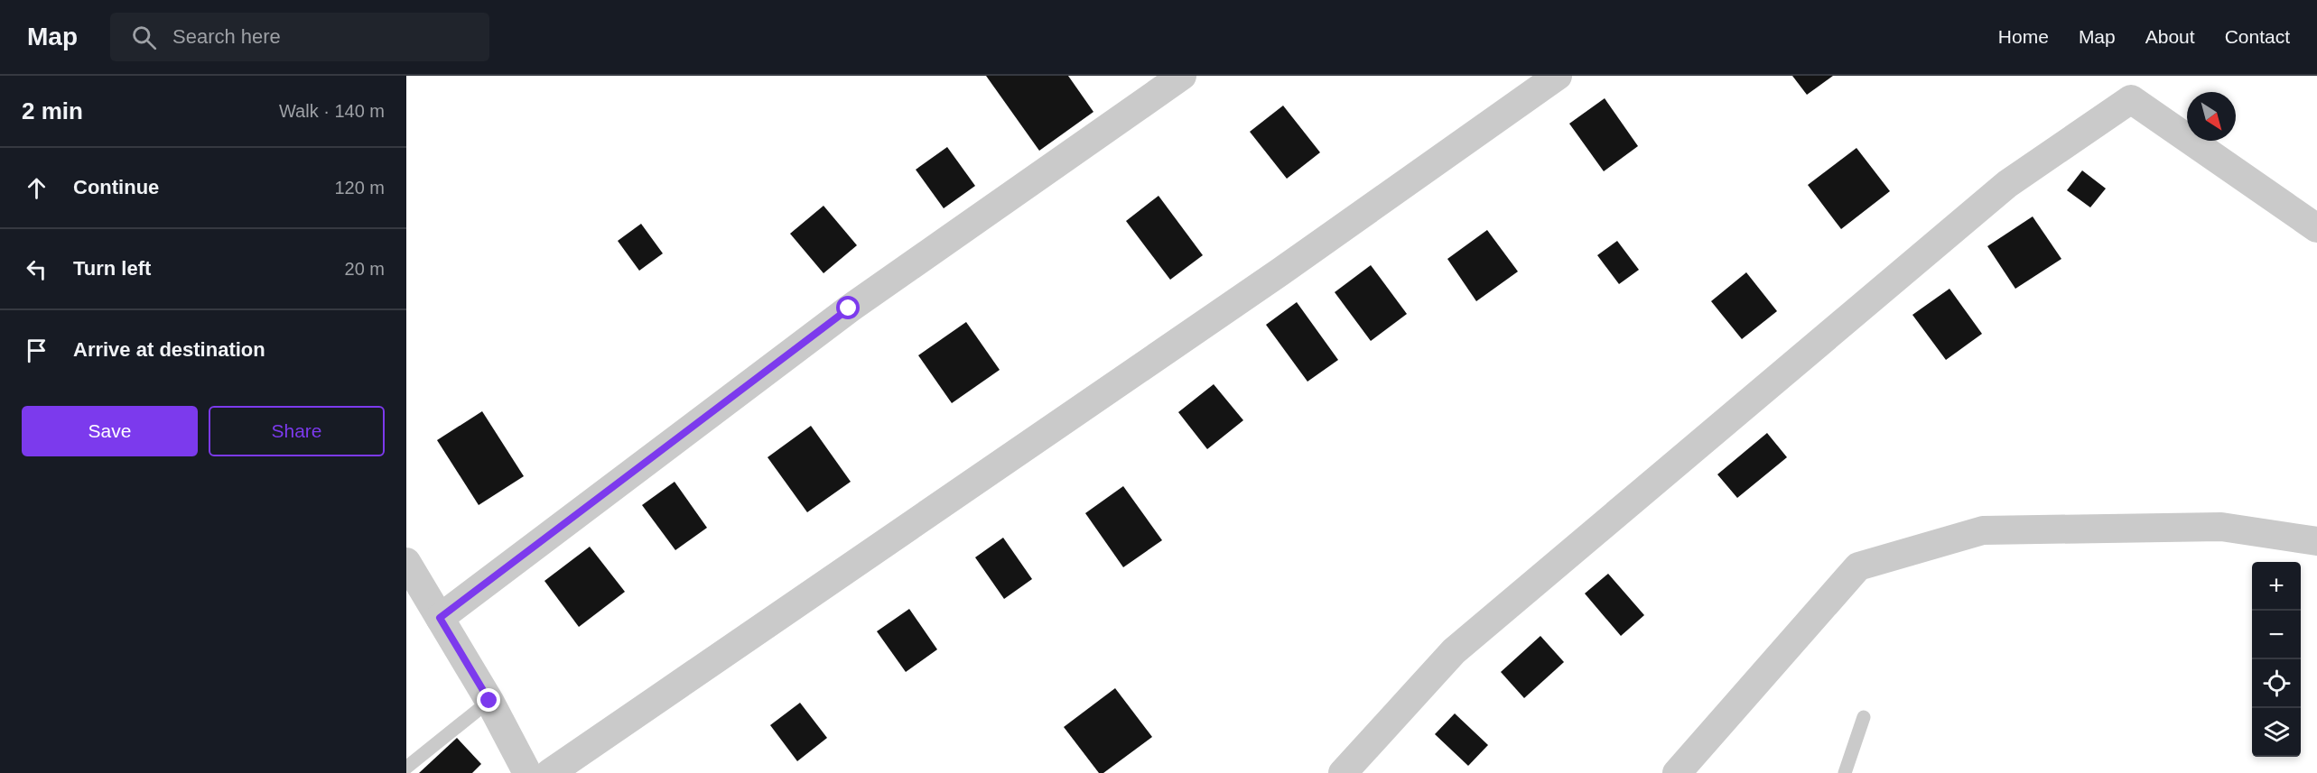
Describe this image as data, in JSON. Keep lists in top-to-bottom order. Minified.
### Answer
{"north":"bottom right","page":{"header":"Map","search":"Search here","nav":["Home","Map","About","Contact"],"heading":["2 min","Walk · 140 m"],"list":[["Continue","120 m"],["Turn left","20 m"],"Arrive at destination"],"buttons":["Save","Share"],"map_buttons":["+","−"]}}
